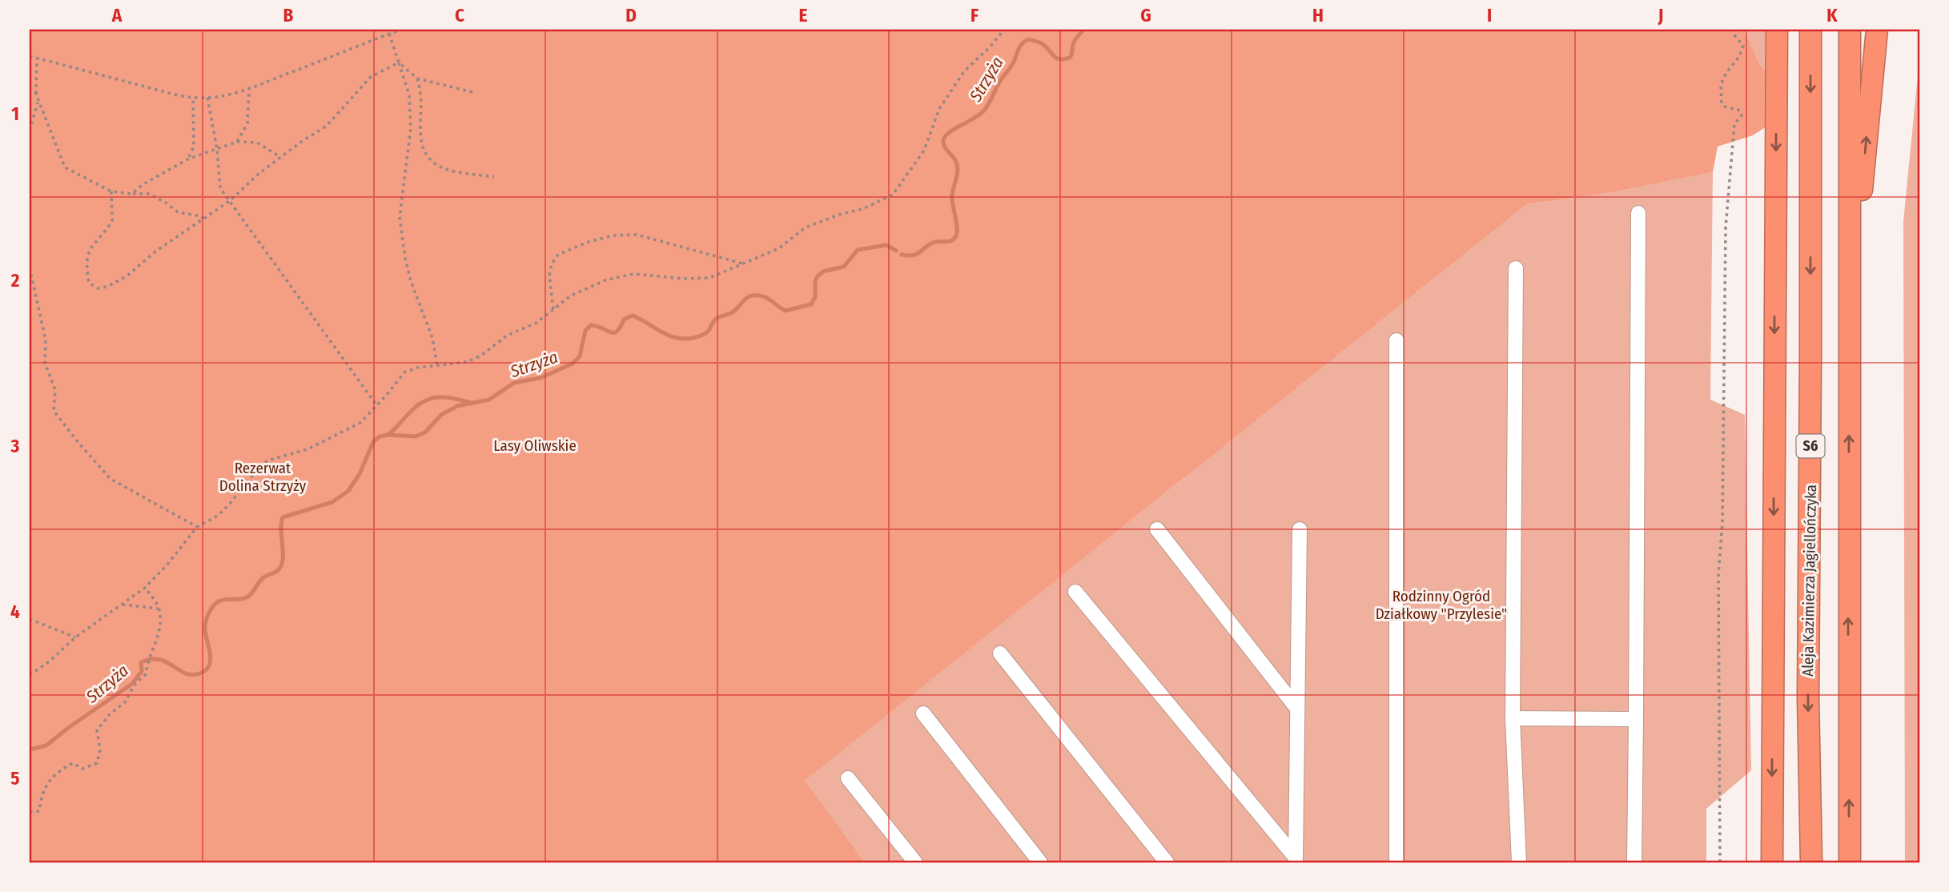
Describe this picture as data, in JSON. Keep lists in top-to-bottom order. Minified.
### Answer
{"streets":{"highway":["S6","Aleja Kazimierza Jagiellończyka"]},"water":["Strzyża"],"parks":["Lasy Oliwskie","Rezerwat Dolina Strzyży","Rodzinny Ogród Działkowy \"Przylesie\""],"grid":{"columns":["A","B","C","D","E","F","G","H","I","J","K"],"rows":["1","2","3","4","5"]}}
